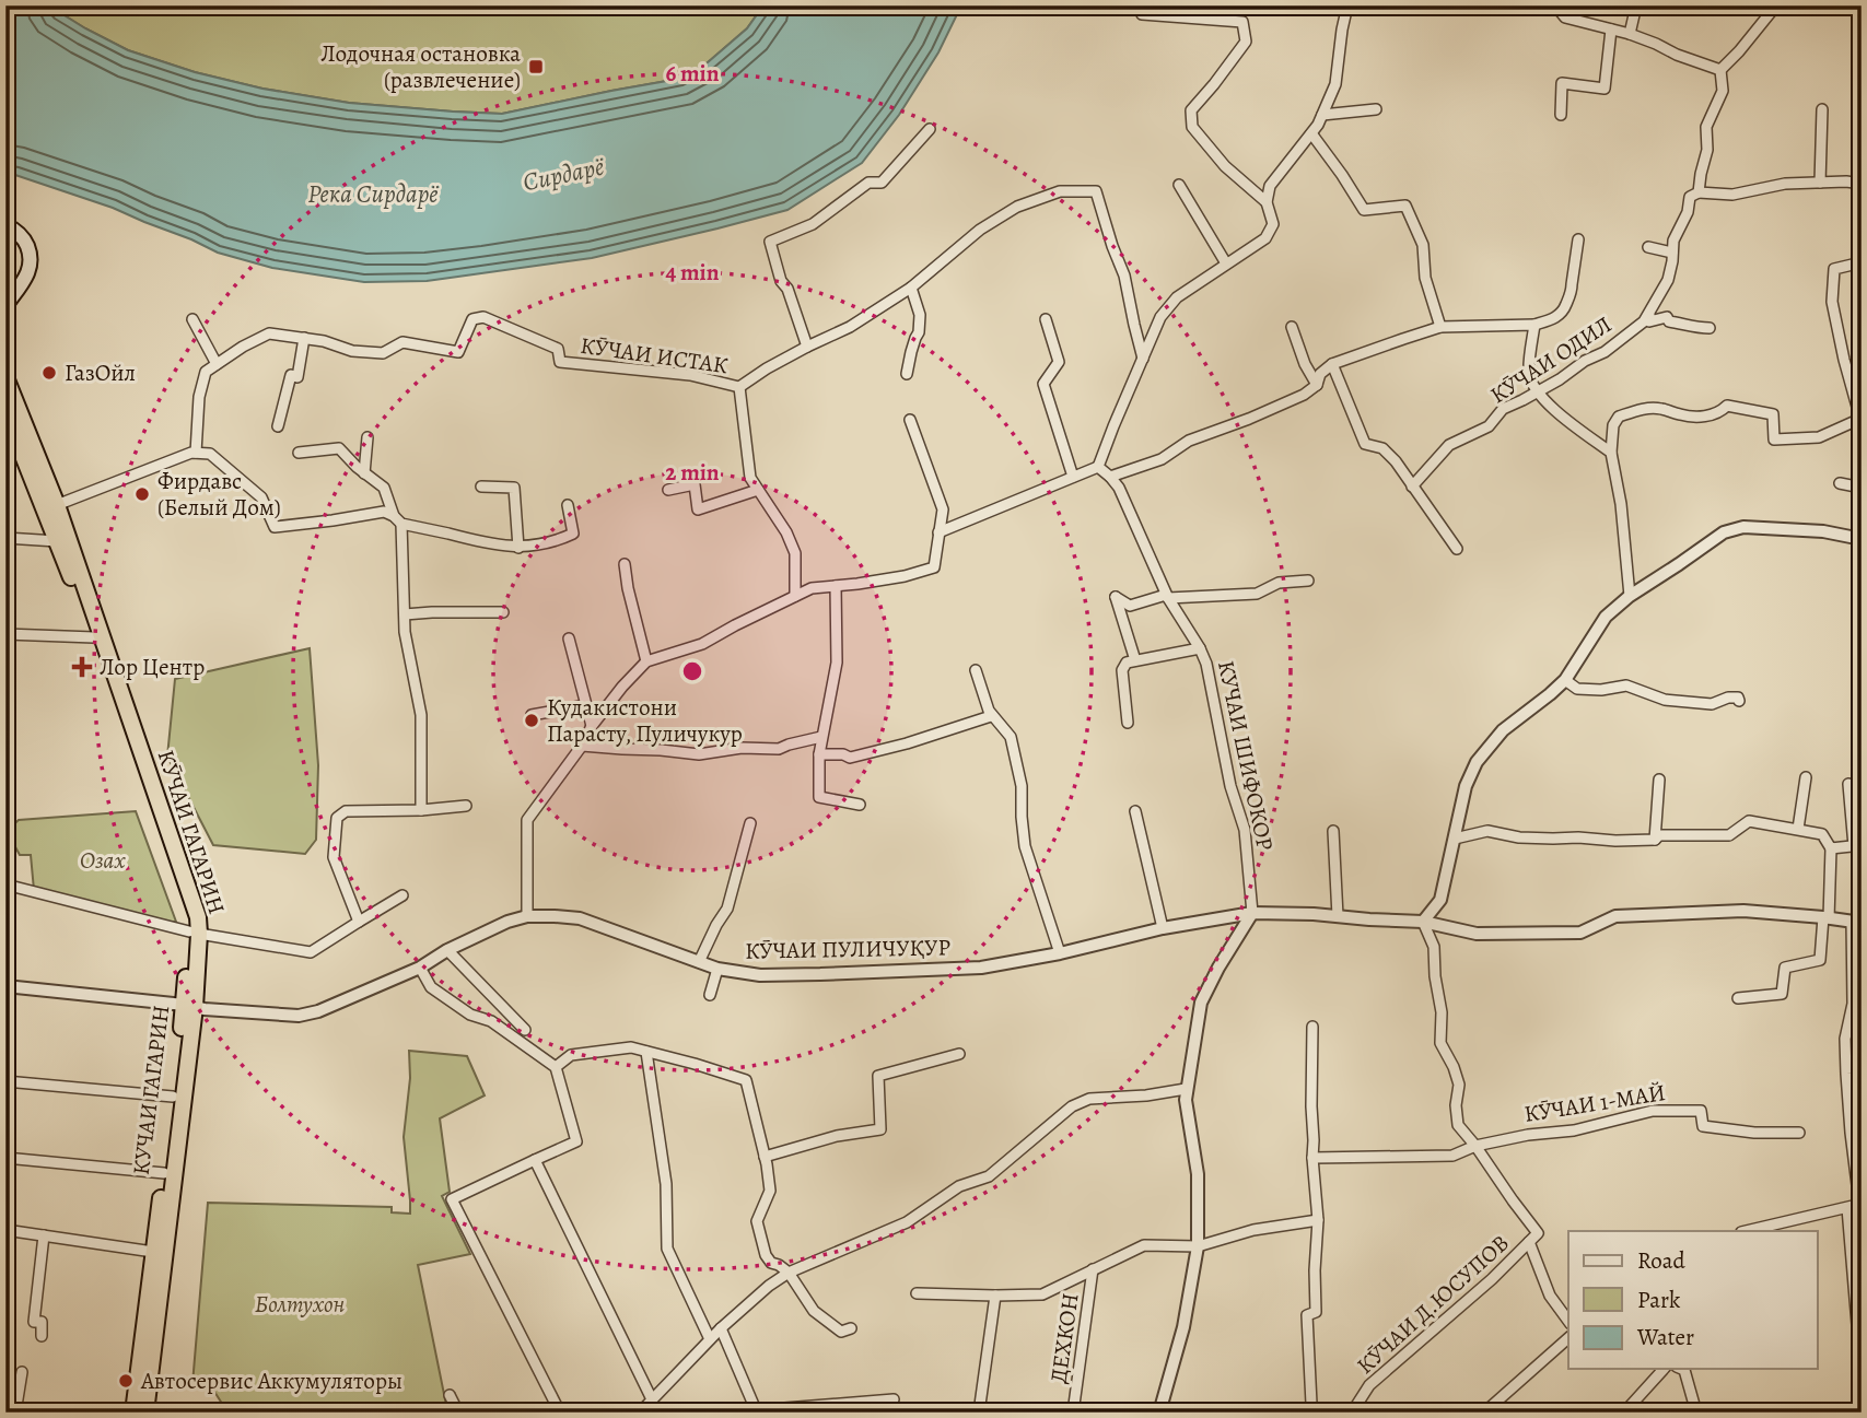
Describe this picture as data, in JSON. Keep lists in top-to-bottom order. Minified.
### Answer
{"streets":{"highway":["КӮЧАИ ГАГАРИН","КУЧАИ ГАГАРИН"],"street":["КӮЧАИ ИСТАК","КӮЧАИ ОДИЛ","КУЧАИ ШИФОКОР","КӮЧАИ ПУЛИЧУҚУР","КӮЧАИ 1-МАЙ","КӮЧАИ Д.ЮСУПОВ","ДЕХКОН"]},"crossings":[["КУЧАИ ШИФОКОР","КӮЧАИ ПУЛИЧУҚУР"],["КӮЧАИ ГАГАРИН","КӮЧАИ ПУЛИЧУҚУР"],["КӮЧАИ ГАГАРИН","КУЧАИ ГАГАРИН"],["КӮЧАИ ПУЛИЧУҚУР","КУЧАИ ГАГАРИН"],["КӮЧАИ 1-МАЙ","КӮЧАИ Д.ЮСУПОВ"]],"water":["Сирдарё","Река Сирдарё"],"parks":["Озах","Болтухон"],"places":{"transit":["Лодочная остановка (развлечение)"],"other":["ГазОйл","Фирдавс (Белый Дом)","Кудакистони Парасту, Пуличукур","Автосервис Аккумуляторы"],"health":["Лор Центр"]},"legend":["Road","Park","Water"],"rings":["6 min","4 min","2 min"]}
